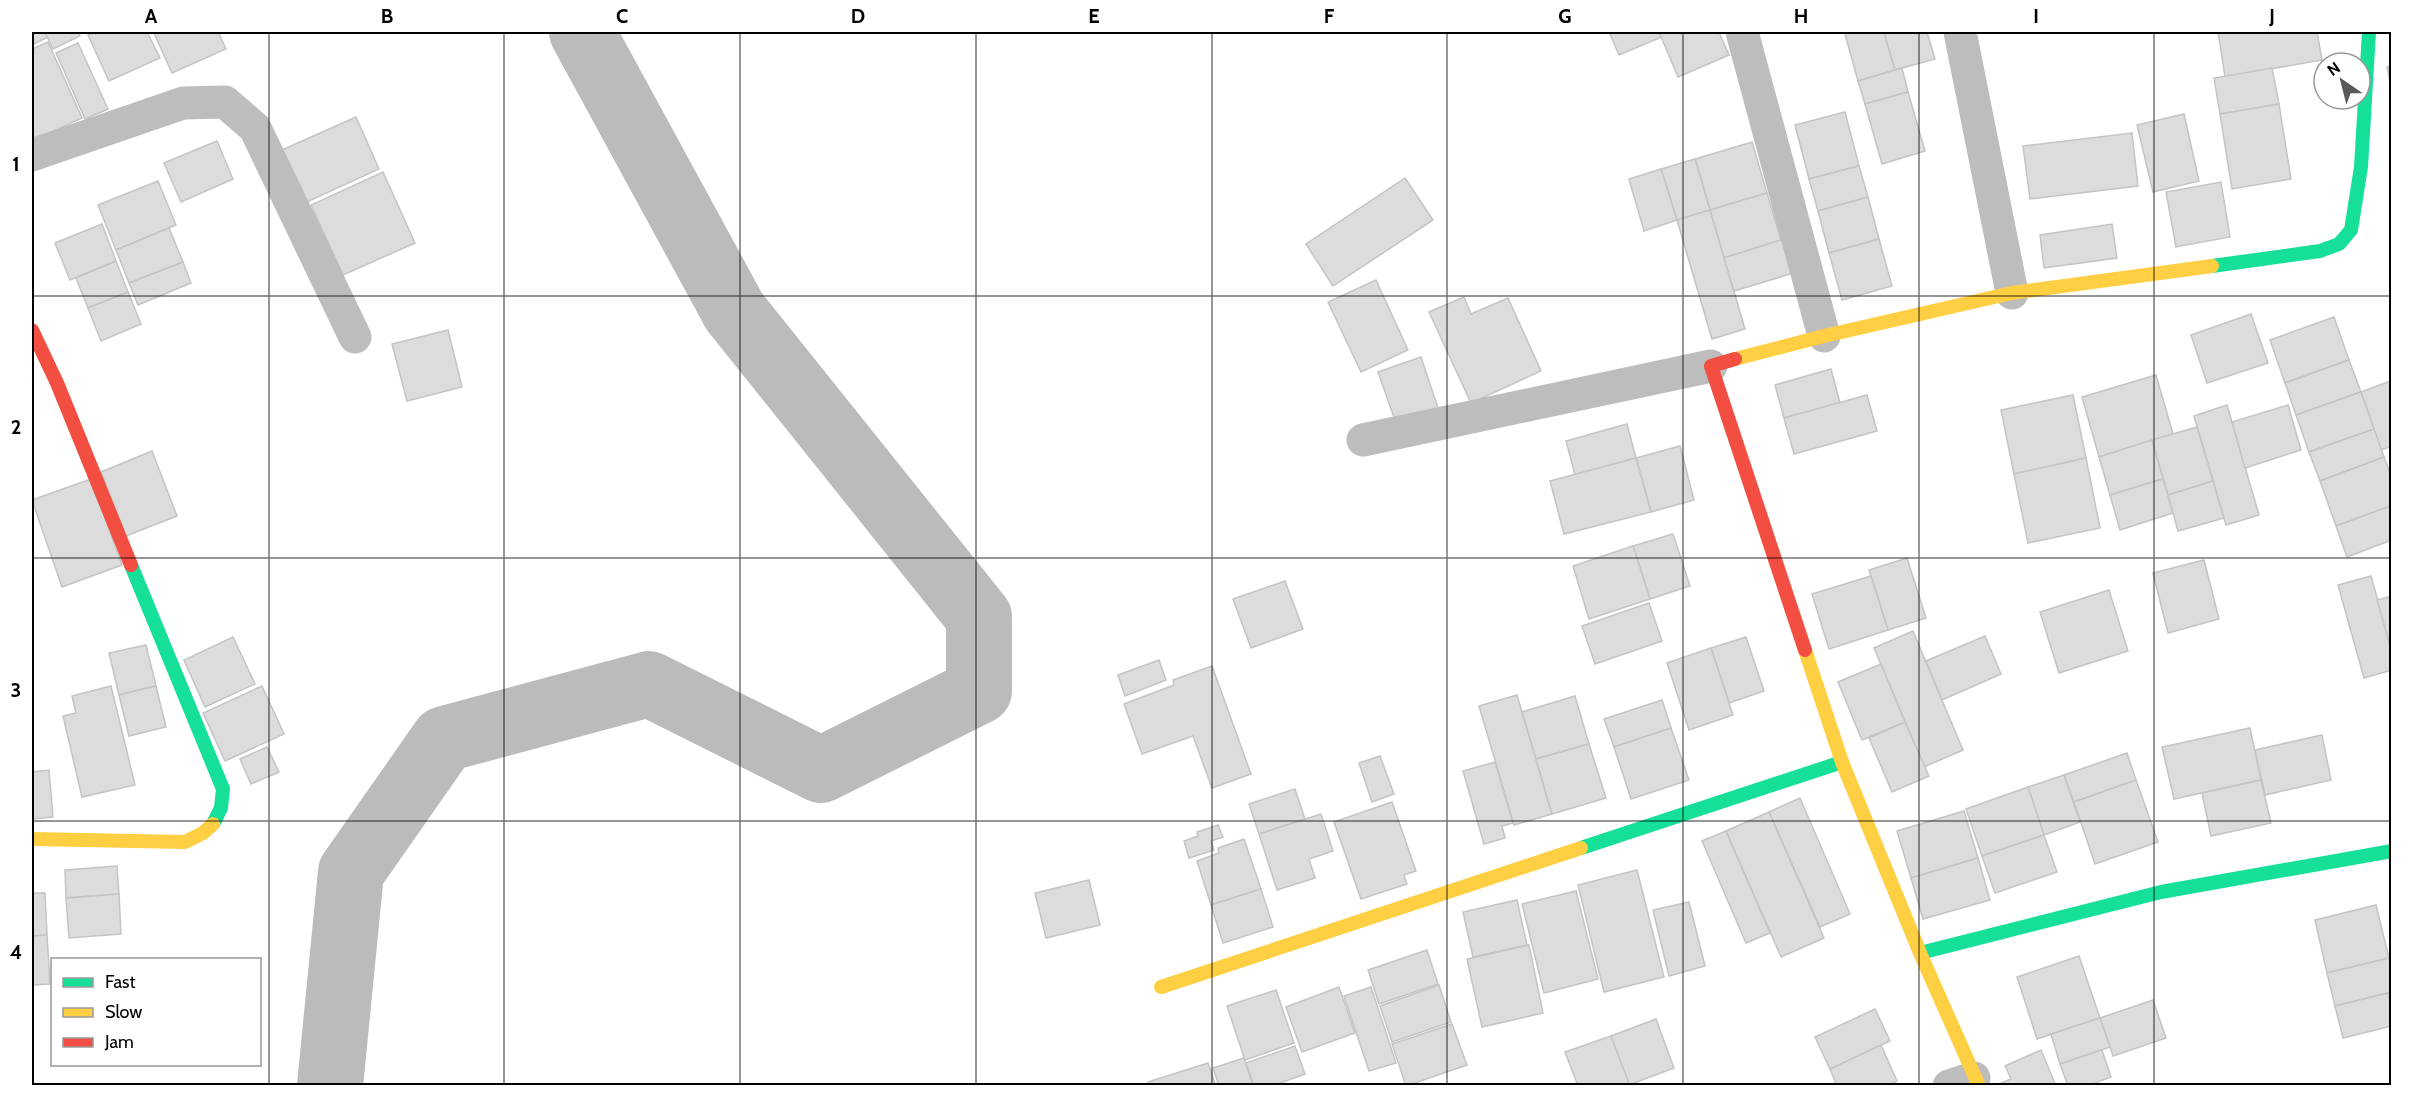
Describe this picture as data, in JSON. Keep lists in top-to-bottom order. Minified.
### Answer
{"legend":["Fast","Slow","Jam"],"north":"top left","grid":{"columns":["A","B","C","D","E","F","G","H","I","J"],"rows":["1","2","3","4"]}}
